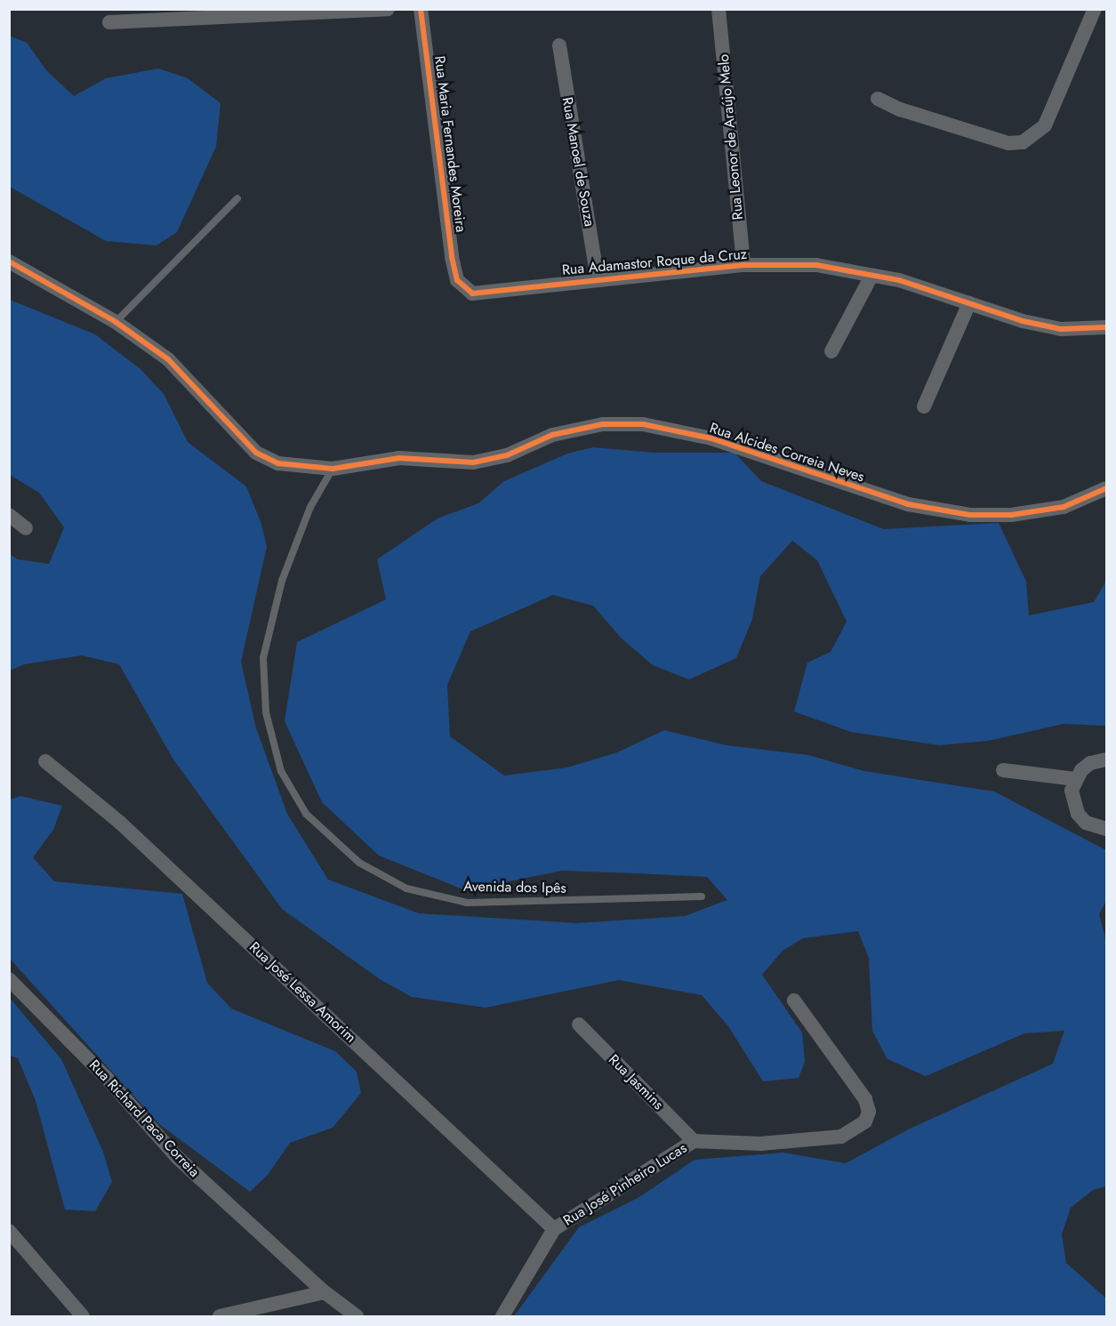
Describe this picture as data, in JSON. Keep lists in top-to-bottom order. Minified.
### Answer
{"streets":{"street":["Rua Leonor de Araújo Melo","Rua Maria Fernandes Moreira","Rua Manoel de Souza","Rua Adamastor Roque da Cruz","Rua Alcides Correia Neves","Rua José Lessa Amorim","Rua Jasmins","Rua Richard Paca Correia","Rua José Pinheiro Lucas"],"lane":["Avenida dos Ipês"]},"crossings":[["Rua Leonor de Araújo Melo","Rua Adamastor Roque da Cruz"],["Rua Maria Fernandes Moreira","Rua Adamastor Roque da Cruz"],["Rua Manoel de Souza","Rua Adamastor Roque da Cruz"],["Rua Alcides Correia Neves","Avenida dos Ipês"],["Rua José Lessa Amorim","Rua José Pinheiro Lucas"],["Rua Jasmins","Rua José Pinheiro Lucas"]]}
